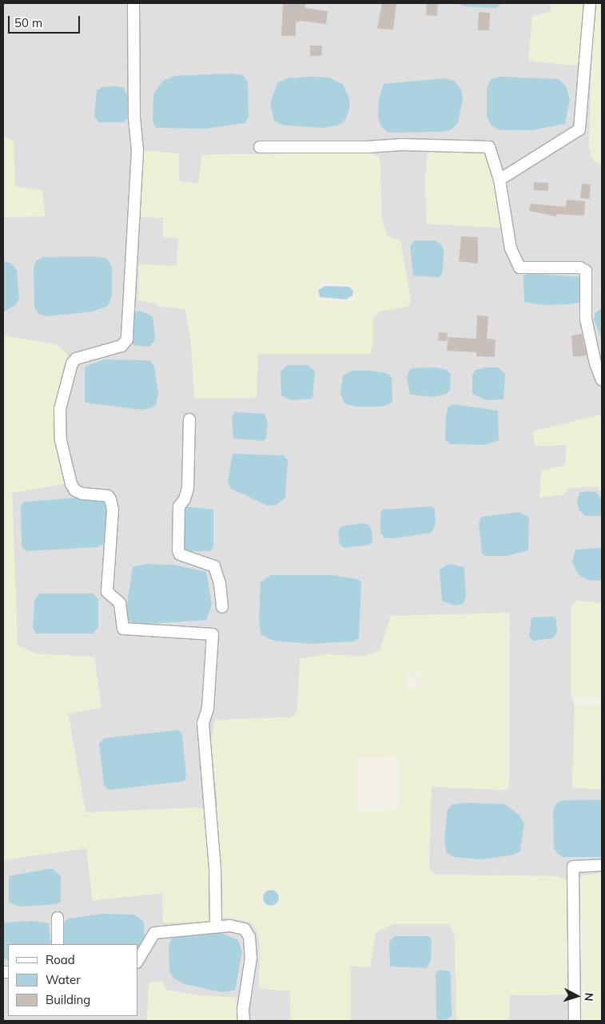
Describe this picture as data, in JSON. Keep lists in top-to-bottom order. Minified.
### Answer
{"legend":["Road","Water","Building"],"scale_bar":"50 m","north":"right"}
